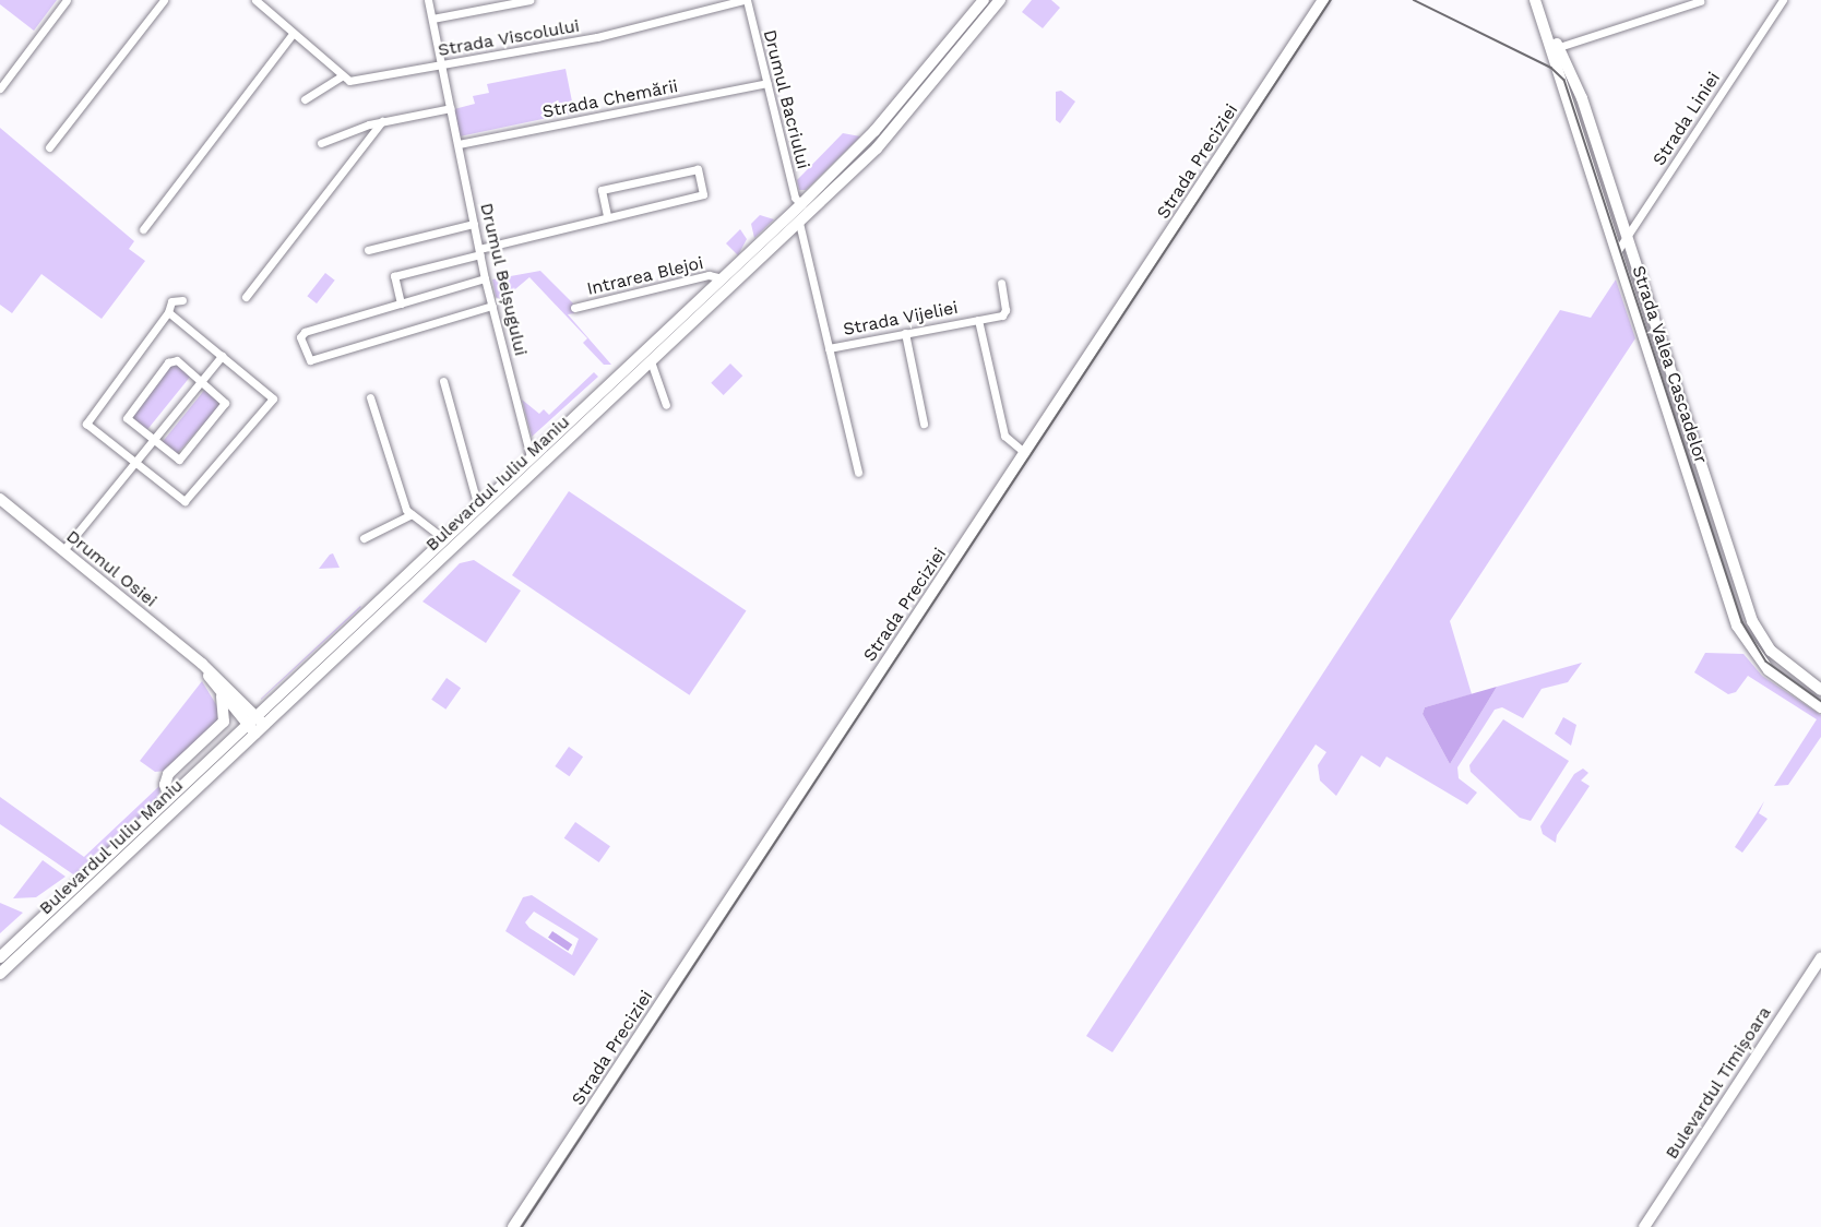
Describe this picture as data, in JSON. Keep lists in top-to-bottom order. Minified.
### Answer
{"streets":{"main road":["Strada Preciziei","Strada Valea Cascadelor","Bulevardul Iuliu Maniu","Drumul Osiei","Bulevardul Timișoara"],"street":["Strada Viscolului","Strada Chemării","Drumul Bacriului","Strada Liniei","Intrarea Blejoi","Drumul Belșugului","Strada Vijeliei"]},"crossings":[["Strada Viscolului","Drumul Bacriului"],["Strada Viscolului","Drumul Belșugului"],["Strada Chemării","Drumul Bacriului"],["Strada Chemării","Drumul Belșugului"],["Drumul Bacriului","Bulevardul Iuliu Maniu"],["Strada Liniei","Strada Valea Cascadelor"],["Intrarea Blejoi","Bulevardul Iuliu Maniu"],["Drumul Belșugului","Bulevardul Iuliu Maniu"],["Strada Vijeliei","Bulevardul Iuliu Maniu"],["Bulevardul Iuliu Maniu","Drumul Osiei"]]}
